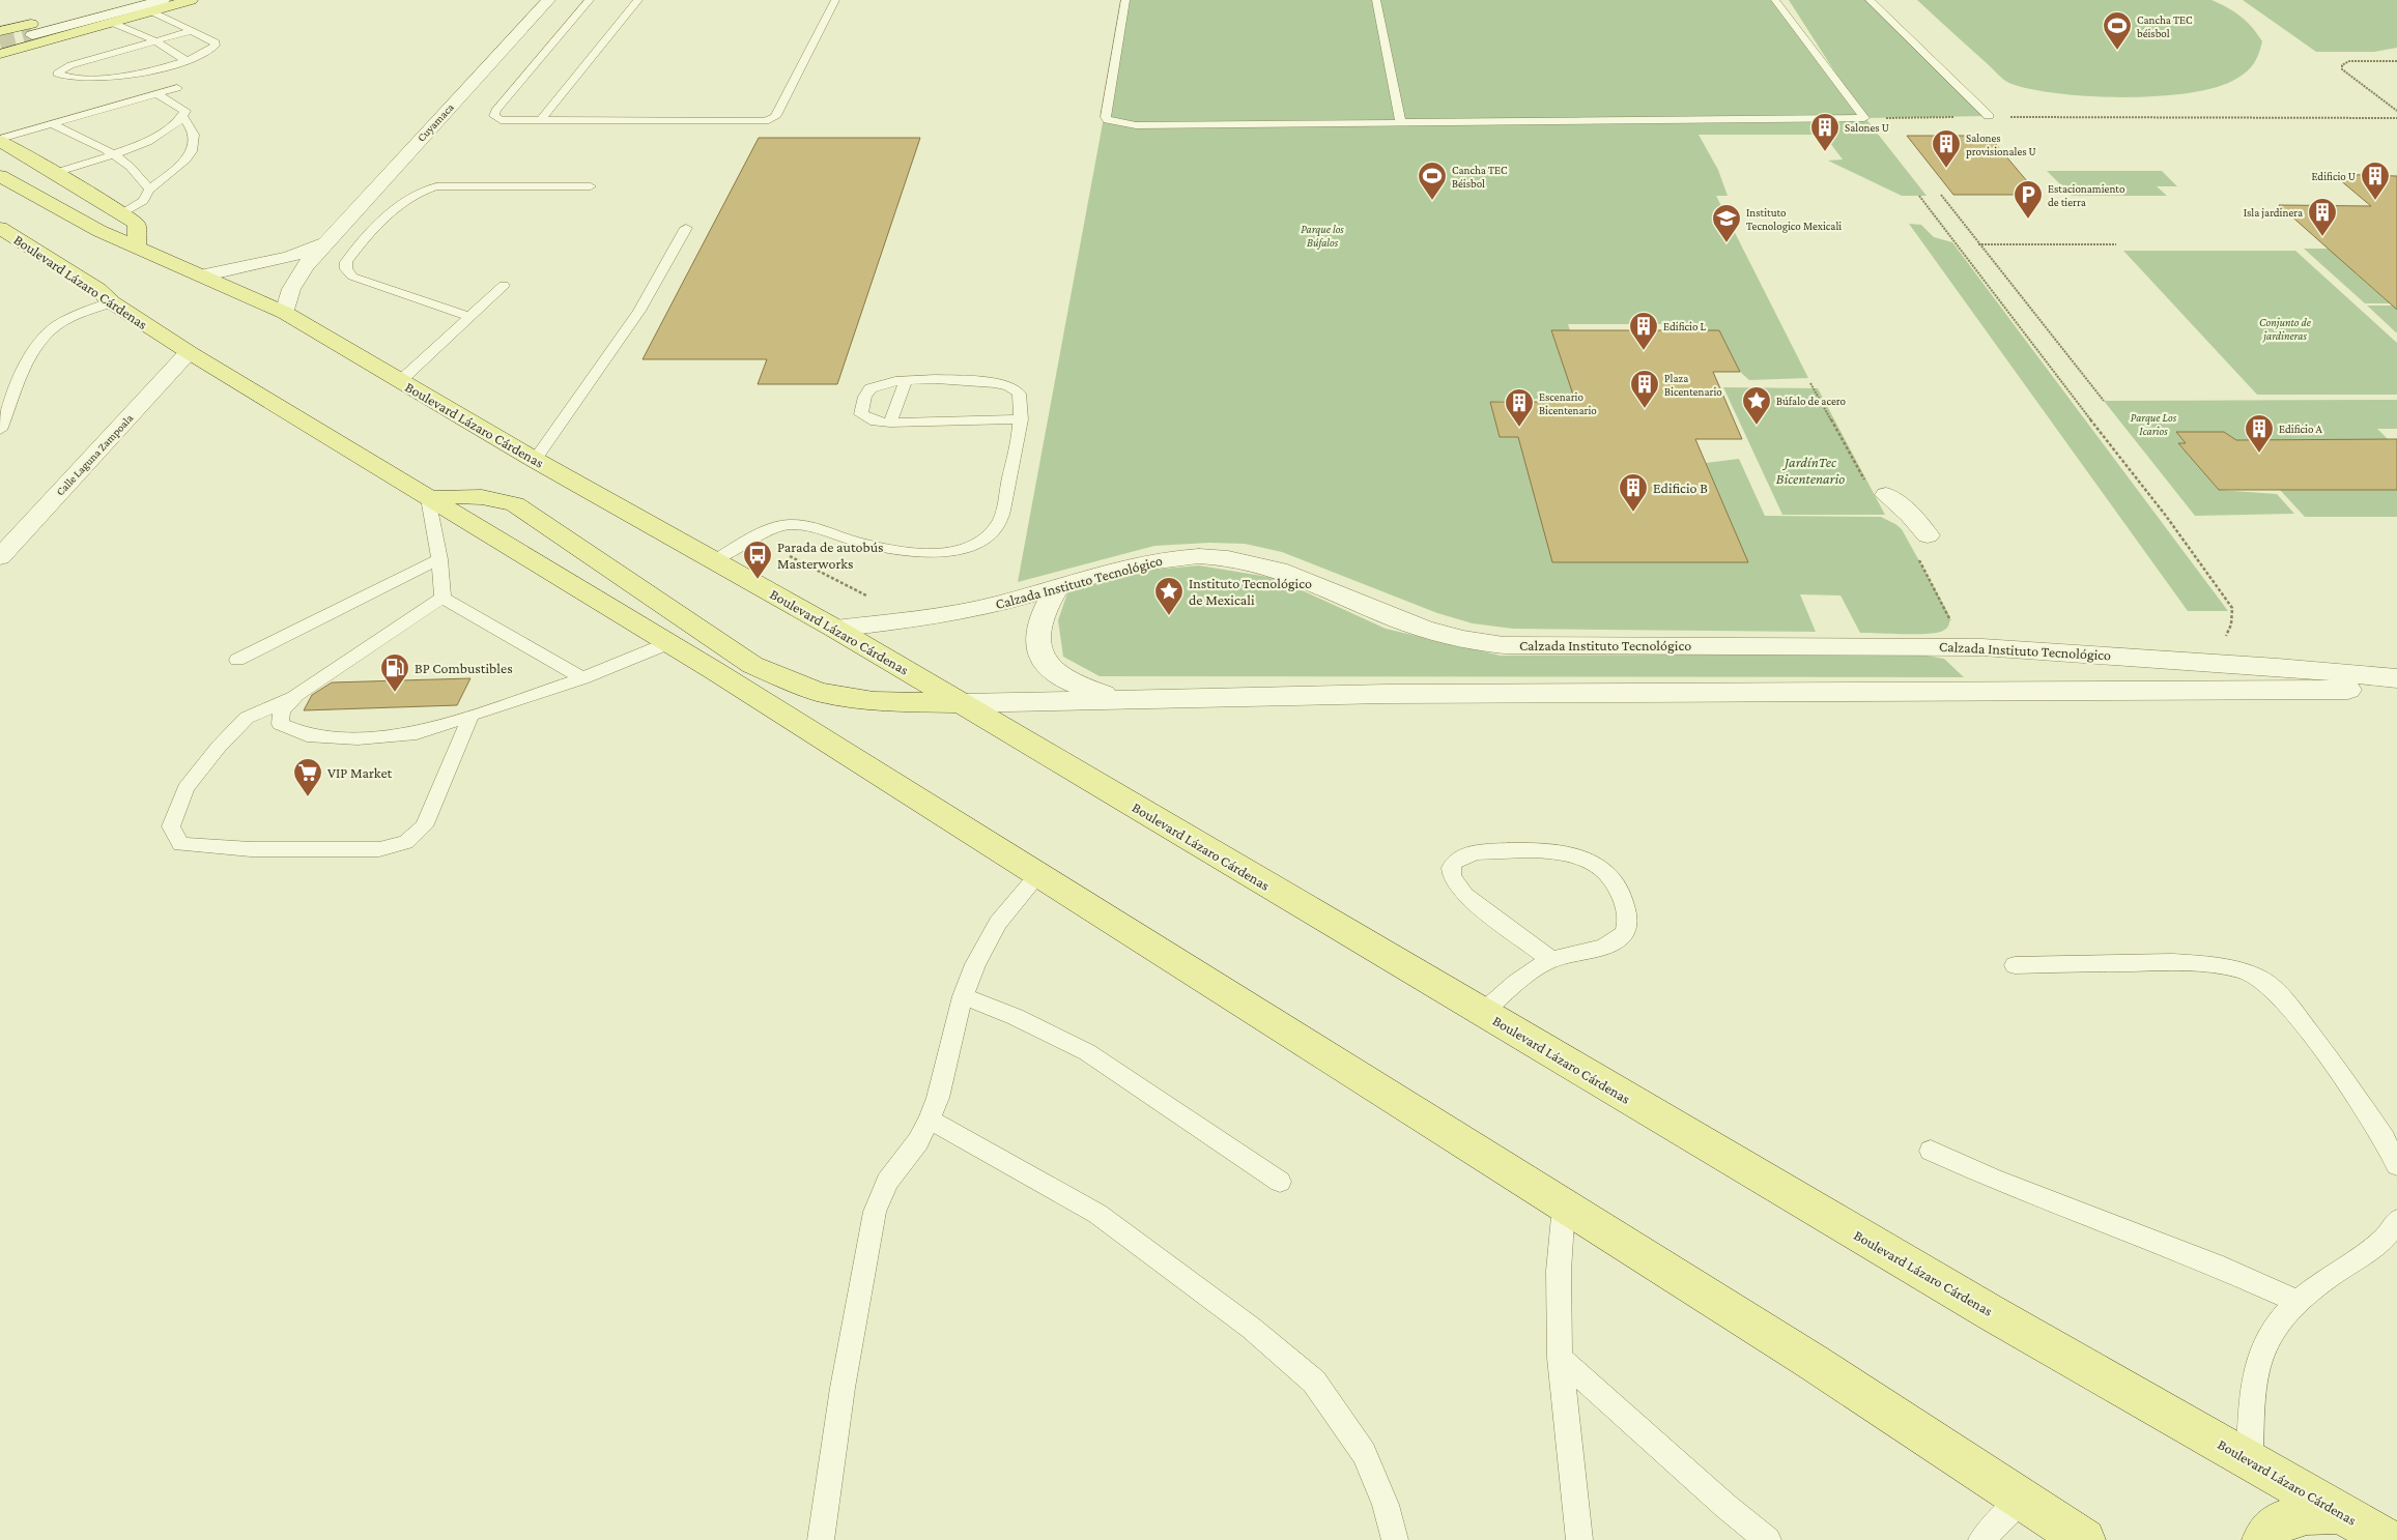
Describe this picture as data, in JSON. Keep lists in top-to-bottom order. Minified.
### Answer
{"streets":{"main road":["Boulevard Lázaro Cárdenas"],"street":["Cuyamaca","Calle Laguna Zampoala","Calzada Instituto Tecnológico"]},"crossings":[["Cuyamaca","Boulevard Lázaro Cárdenas"],["Boulevard Lázaro Cárdenas","Calle Laguna Zampoala"],["Boulevard Lázaro Cárdenas","Calzada Instituto Tecnológico"]],"parks":["Parque los Búfalos","Conjunto de jardineras","Parque Los Icarios","JardínTec Bicentenario"],"places":{"sports":["Cancha TEC béisbol","Cancha TEC Béisbol"],"building":["Salones U","Salones provisionales U","Edificio U","Isla jardinera","Edificio L","Plaza Bicentenario","Escenario Bicentenario","Edificio A","Edificio B"],"parking":["Estacionamiento de tierra"],"school or university":["Instituto Tecnologico Mexicali"],"place":["Búfalo de acero","Instituto Tecnológico de Mexicali"],"bus stop":["Parada de autobús Masterworks"],"fuel station":["BP Combustibles"],"supermarket":["VIP Market"]}}
